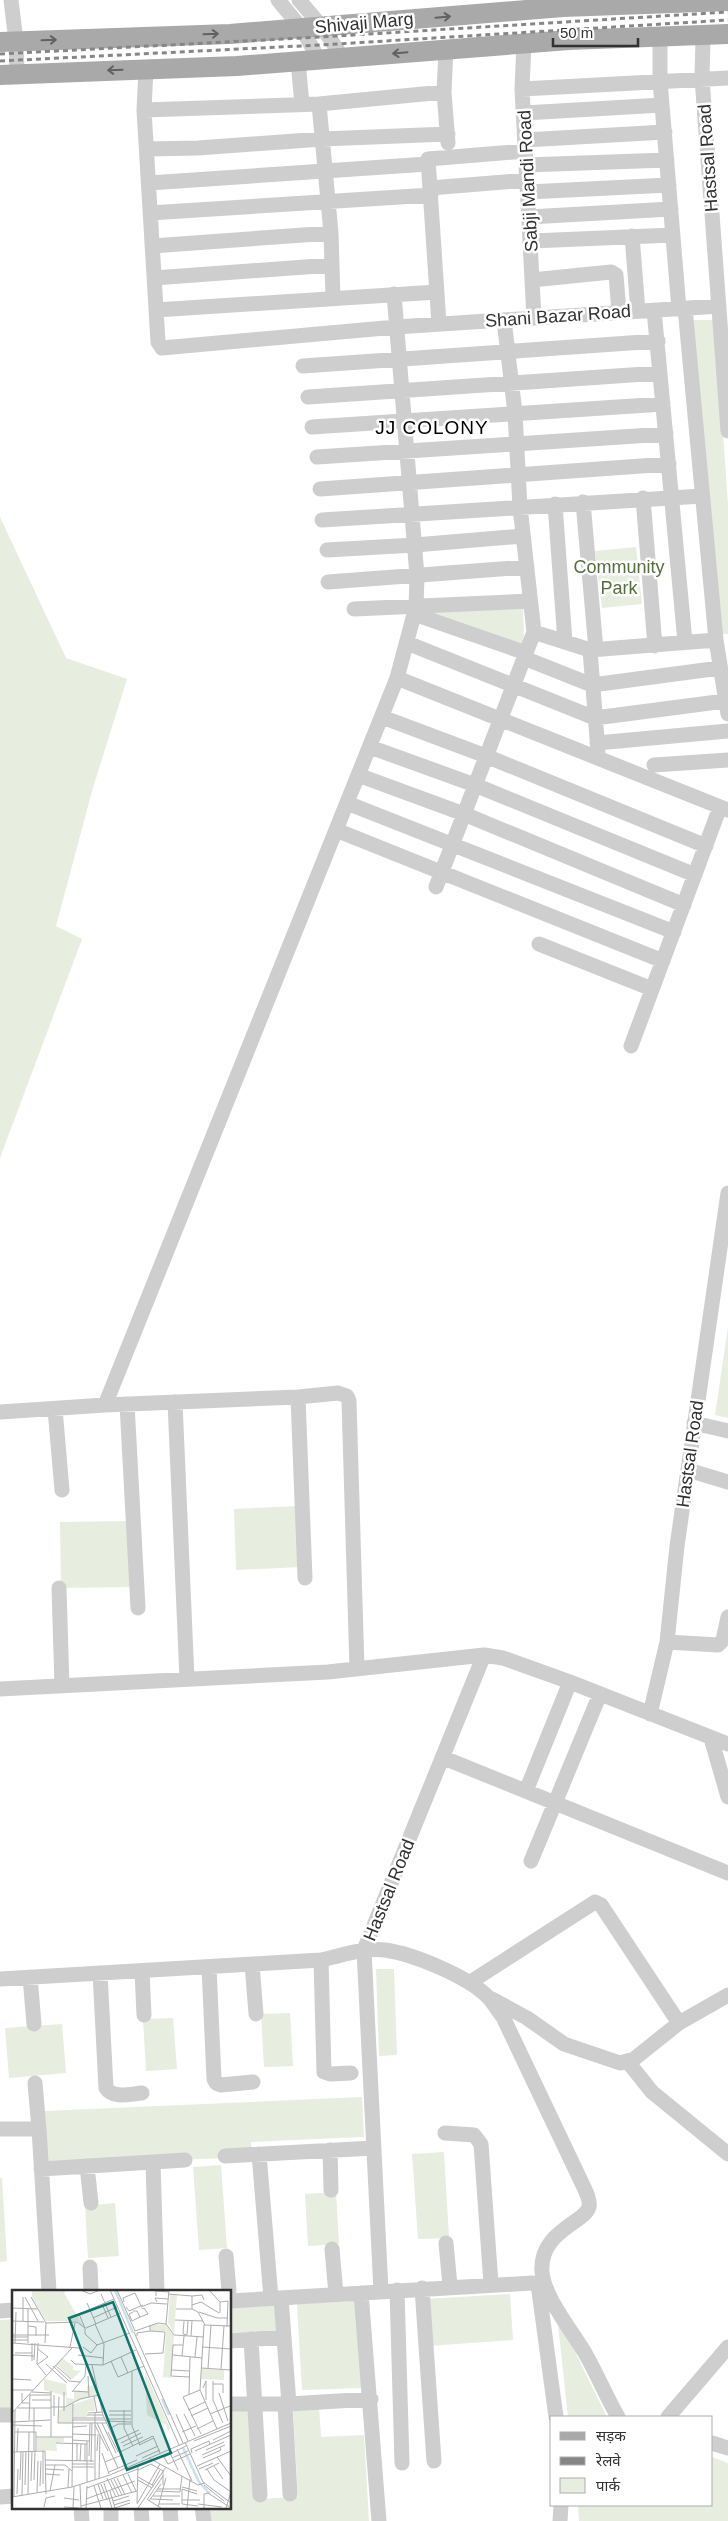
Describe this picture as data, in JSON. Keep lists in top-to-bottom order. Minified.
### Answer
{"streets":{"main road":["Shivaji Marg"],"street":["Hastsal Road","Sabji Mandi Road","Shani Bazar Road"]},"crossings":[["Shivaji Marg","Hastsal Road"],["Shivaji Marg","Sabji Mandi Road"],["Hastsal Road","Shani Bazar Road"],["Sabji Mandi Road","Shani Bazar Road"]],"districts":["JJ COLONY"],"parks":["Community Park"],"legend":["सड़क","रेलवे","पार्क"],"scale_bar":"50 m"}
